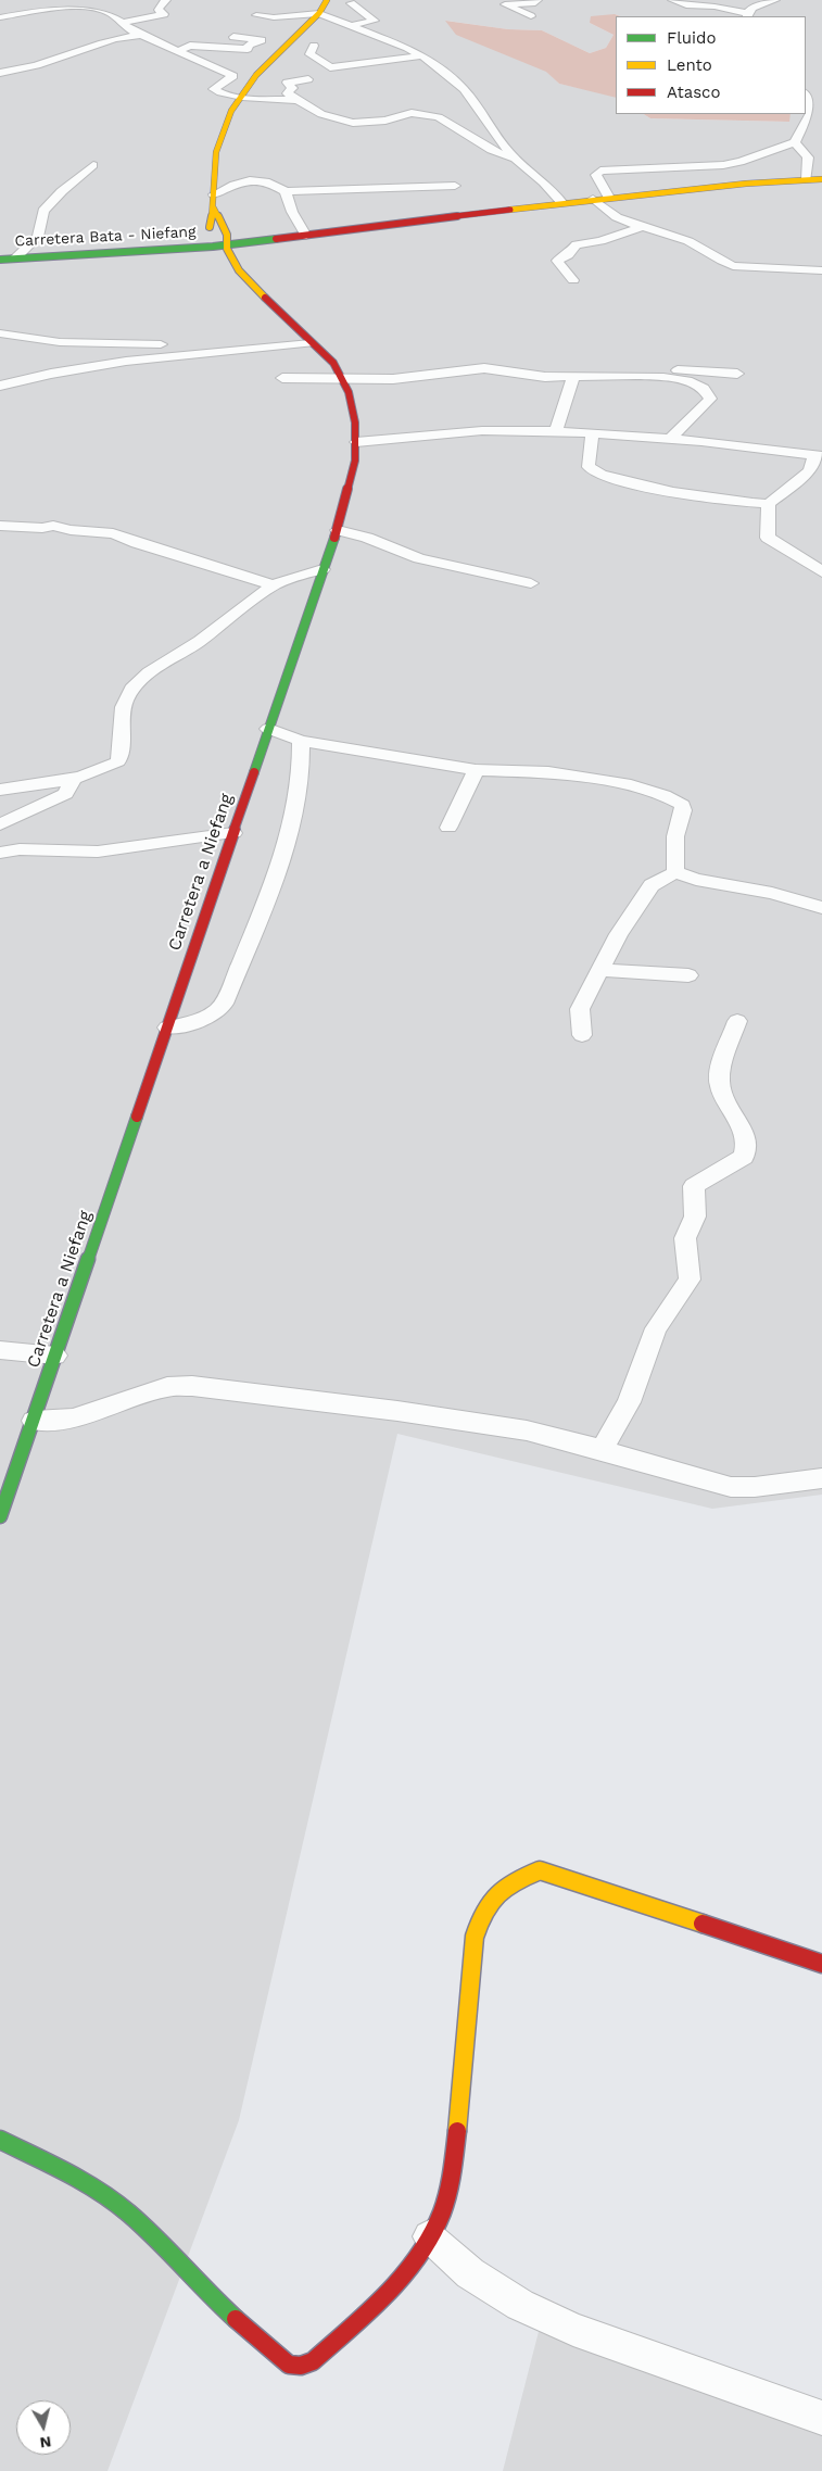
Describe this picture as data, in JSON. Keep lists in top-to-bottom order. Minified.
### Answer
{"streets":{"main road":["Carretera Bata - Niefang","Carretera a Niefang"]},"crossings":[["Carretera Bata - Niefang","Carretera a Niefang"]],"legend":["Fluido","Lento","Atasco"],"north":"bottom"}
